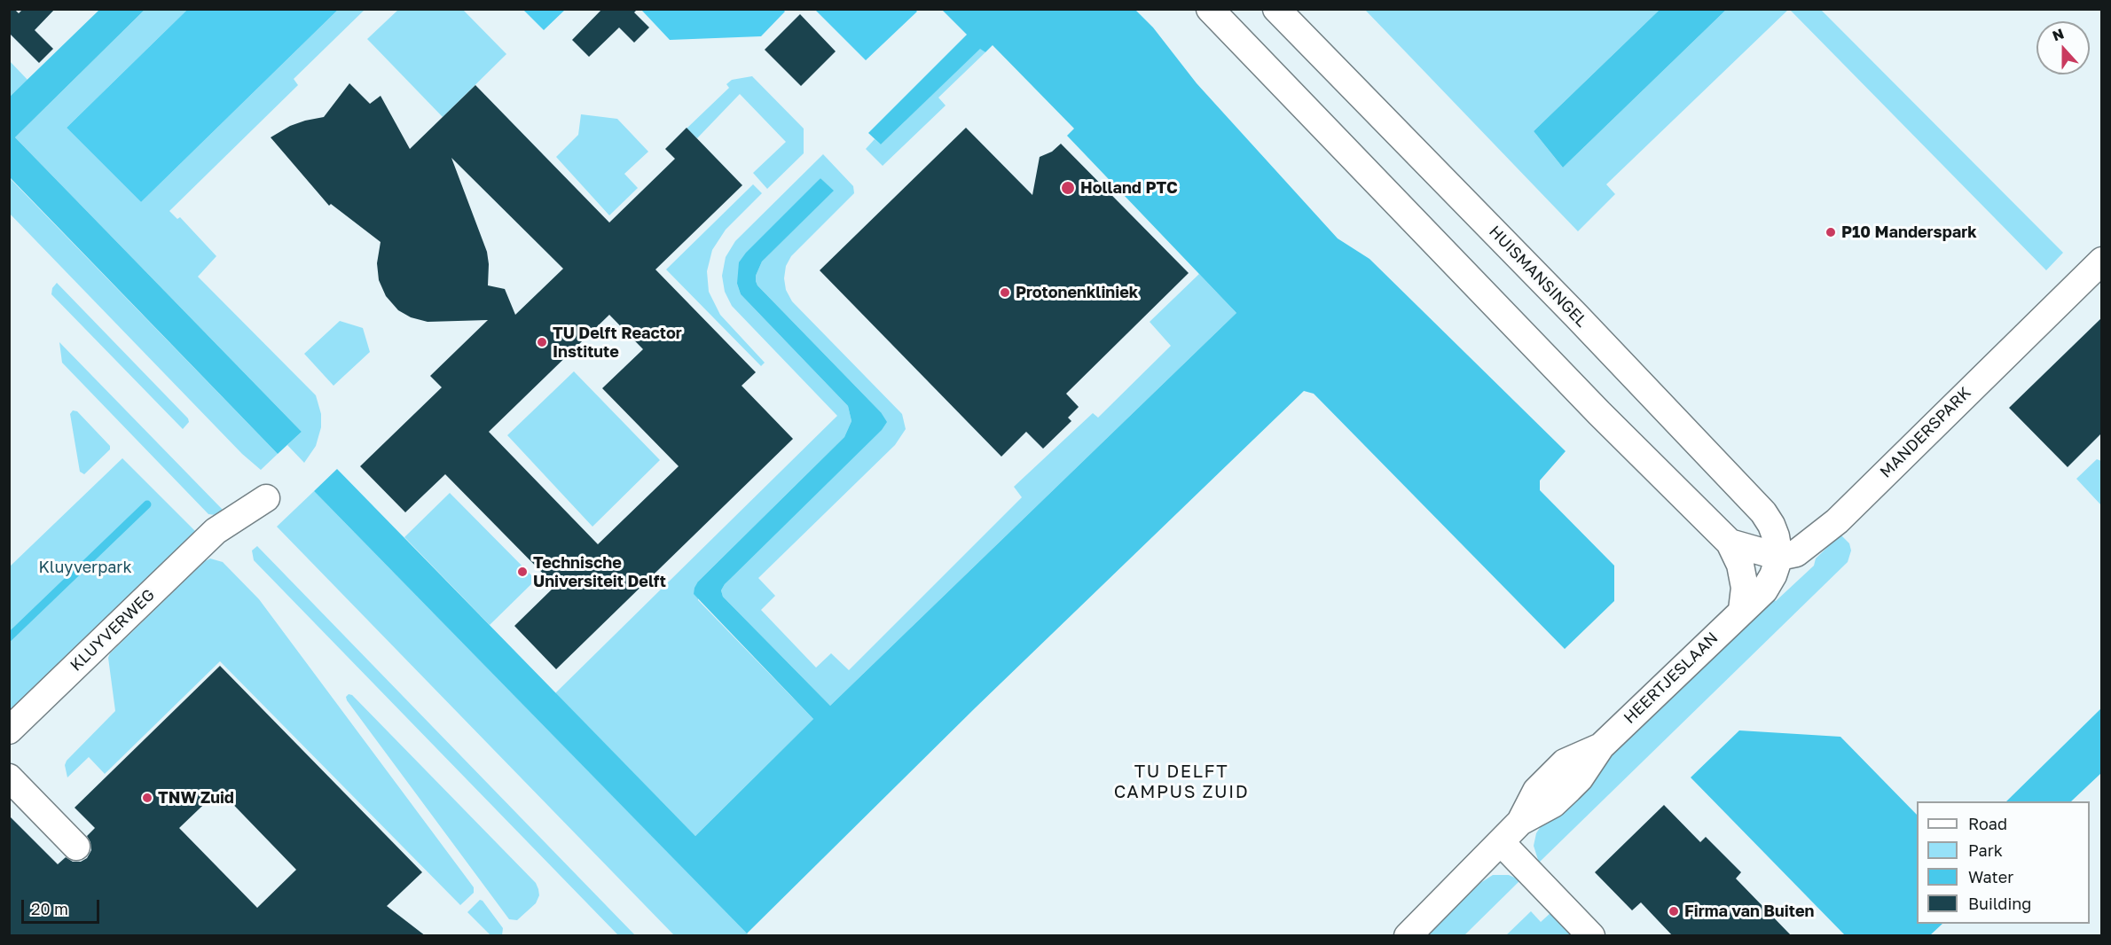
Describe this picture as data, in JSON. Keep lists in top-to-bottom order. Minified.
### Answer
{"streets":{"street":["HUISMANSINGEL","MANDERSPARK","KLUYVERWEG","HEERTJESLAAN"]},"crossings":[["HUISMANSINGEL","MANDERSPARK"],["HUISMANSINGEL","HEERTJESLAAN"],["MANDERSPARK","HEERTJESLAAN"]],"districts":["TU DELFT CAMPUS ZUID"],"parks":["Kluyverpark"],"places":["Holland PTC","P10 Manderspark","Protonenkliniek","TU Delft Reactor Institute","Technische Universiteit Delft","TNW Zuid","Firma van Buiten"],"legend":["Road","Park","Water","Building"],"scale_bar":"20 m","north":"top"}
